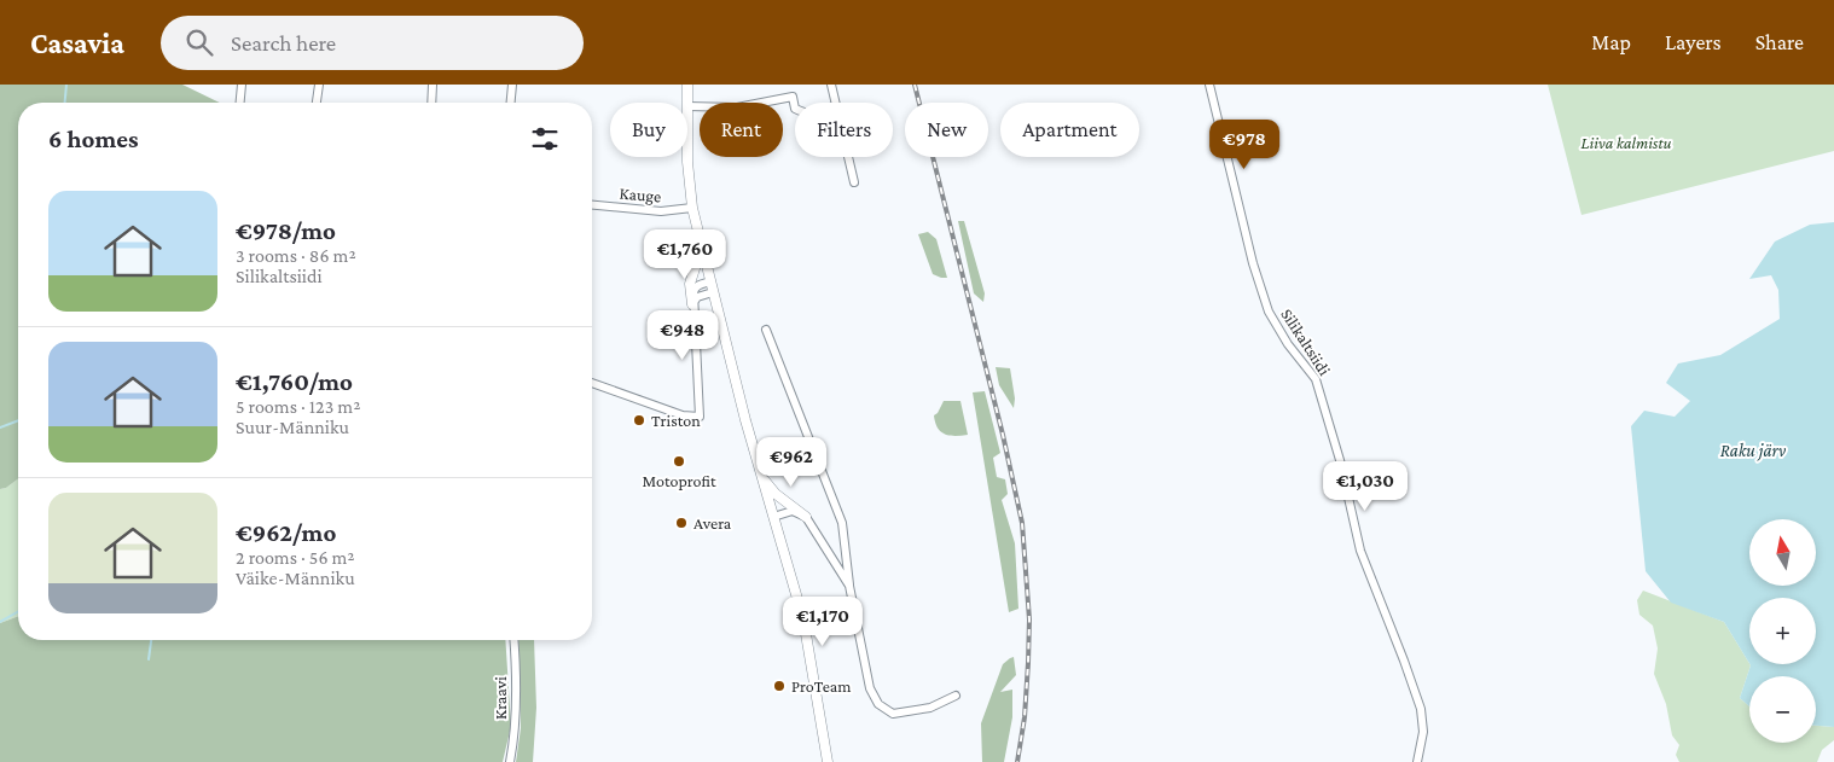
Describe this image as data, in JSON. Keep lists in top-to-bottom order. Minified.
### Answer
{"streets":{"street":["Kauge","Silikaltsiidi","Kraavi"]},"water":["Raku järv"],"parks":["Liiva kalmistu"],"places":["Triston","Motoprofit","Avera","ProTeam"],"north":"top","page":{"header":"Casavia","search":"Search here","nav":["Map","Layers","Share"],"chip":["Buy","Rent","Filters","New","Apartment"],"heading":"6 homes","price":["€978","€1,760","€948","€962","€1,030","€1,170"],"list":[{"name":"€978/mo","note":"3 rooms · 86 m² · Silikaltsiidi"},{"name":"€1,760/mo","note":"5 rooms · 123 m² · Suur-Männiku"},{"name":"€962/mo","note":"2 rooms · 56 m² · Väike-Männiku"}],"map_buttons":["+","−"]}}
